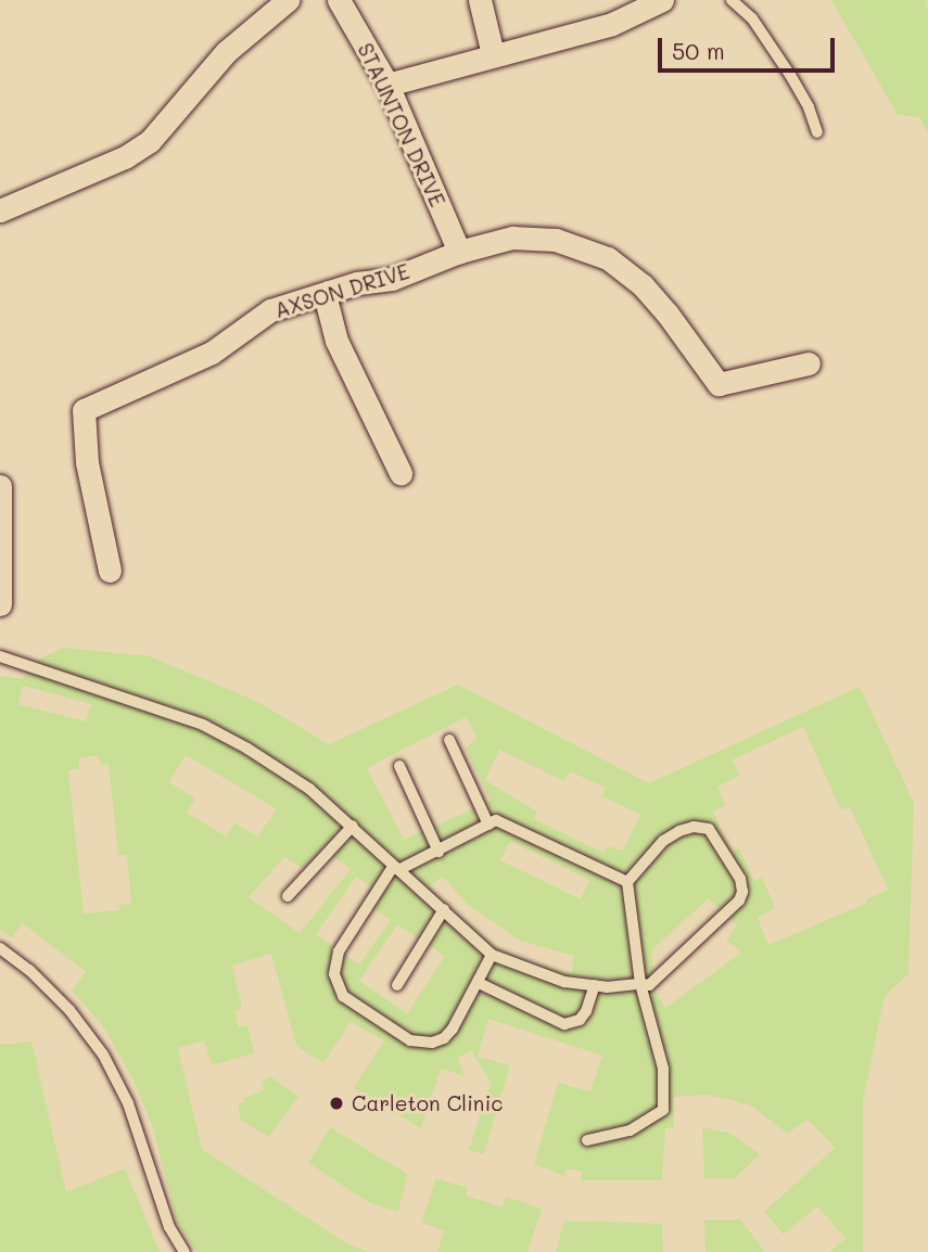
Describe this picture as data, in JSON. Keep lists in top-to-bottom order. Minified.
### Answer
{"streets":{"street":["STAUNTON DRIVE","AXSON DRIVE"]},"crossings":[["STAUNTON DRIVE","AXSON DRIVE"]],"places":["Carleton Clinic"],"scale_bar":"50 m"}
